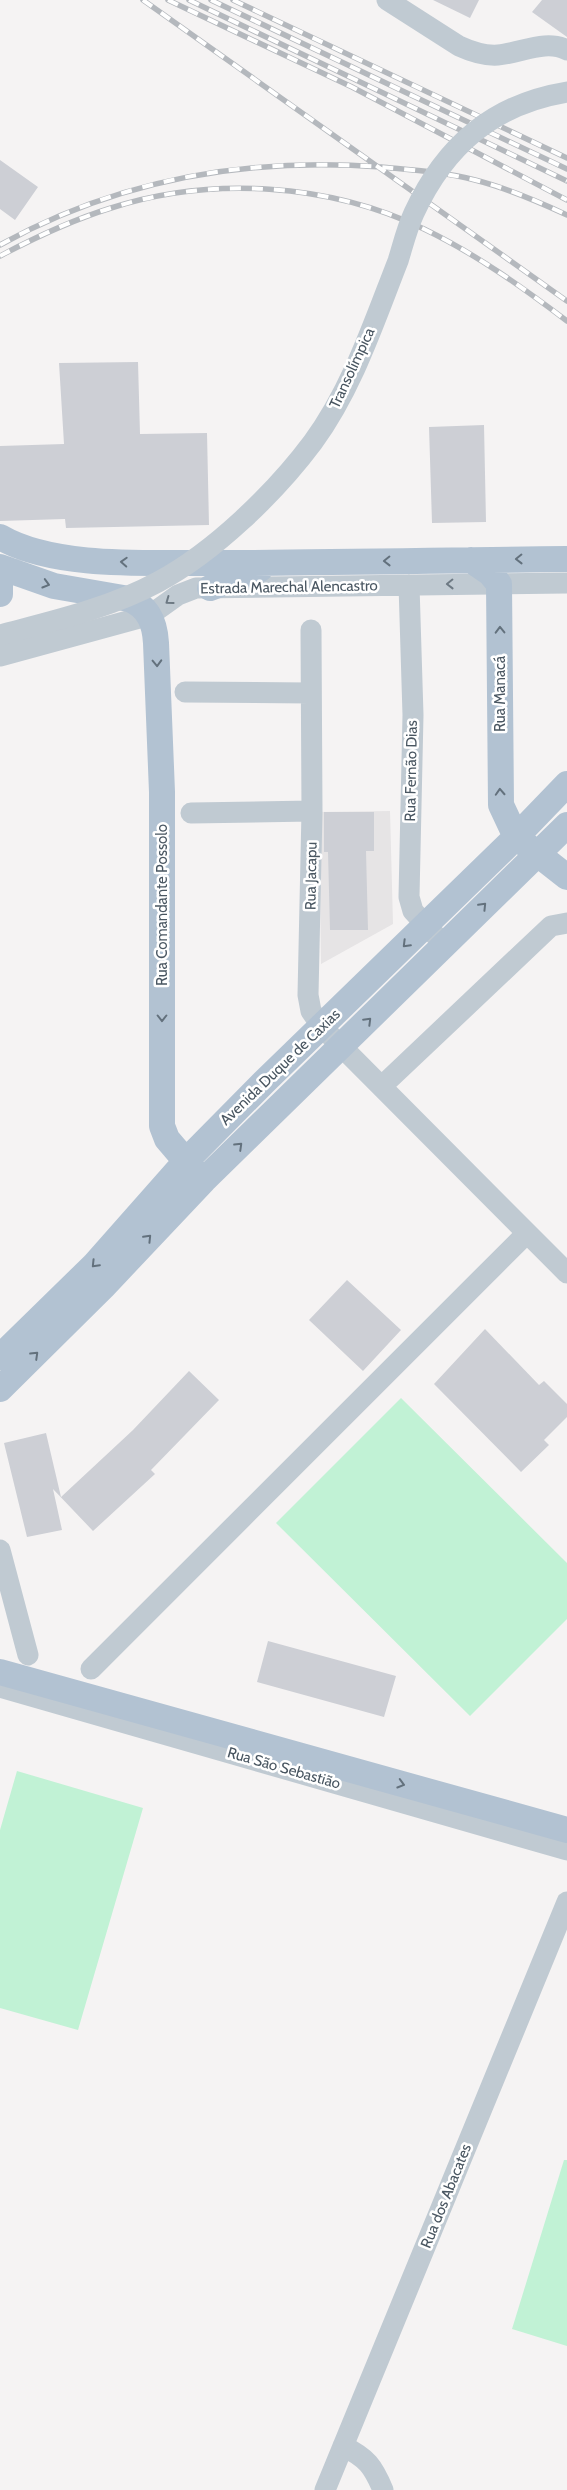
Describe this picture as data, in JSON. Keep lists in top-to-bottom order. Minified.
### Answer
{"streets":{"main road":["Estrada Marechal Alencastro","Rua Manacá","Rua Comandante Possolo","Avenida Duque de Caxias","Rua São Sebastião"],"street":["Transolímpica","Rua Fernão Dias","Rua Jacapu","Rua dos Abacates"]},"crossings":[["Estrada Marechal Alencastro","Rua Manacá"],["Estrada Marechal Alencastro","Rua Fernão Dias"],["Estrada Marechal Alencastro","Rua Comandante Possolo"],["Rua Manacá","Avenida Duque de Caxias"],["Rua Fernão Dias","Avenida Duque de Caxias"],["Rua Jacapu","Avenida Duque de Caxias"],["Rua Comandante Possolo","Avenida Duque de Caxias"]],"one_way":["Rua Manacá","Rua Comandante Possolo","Rua São Sebastião"]}
